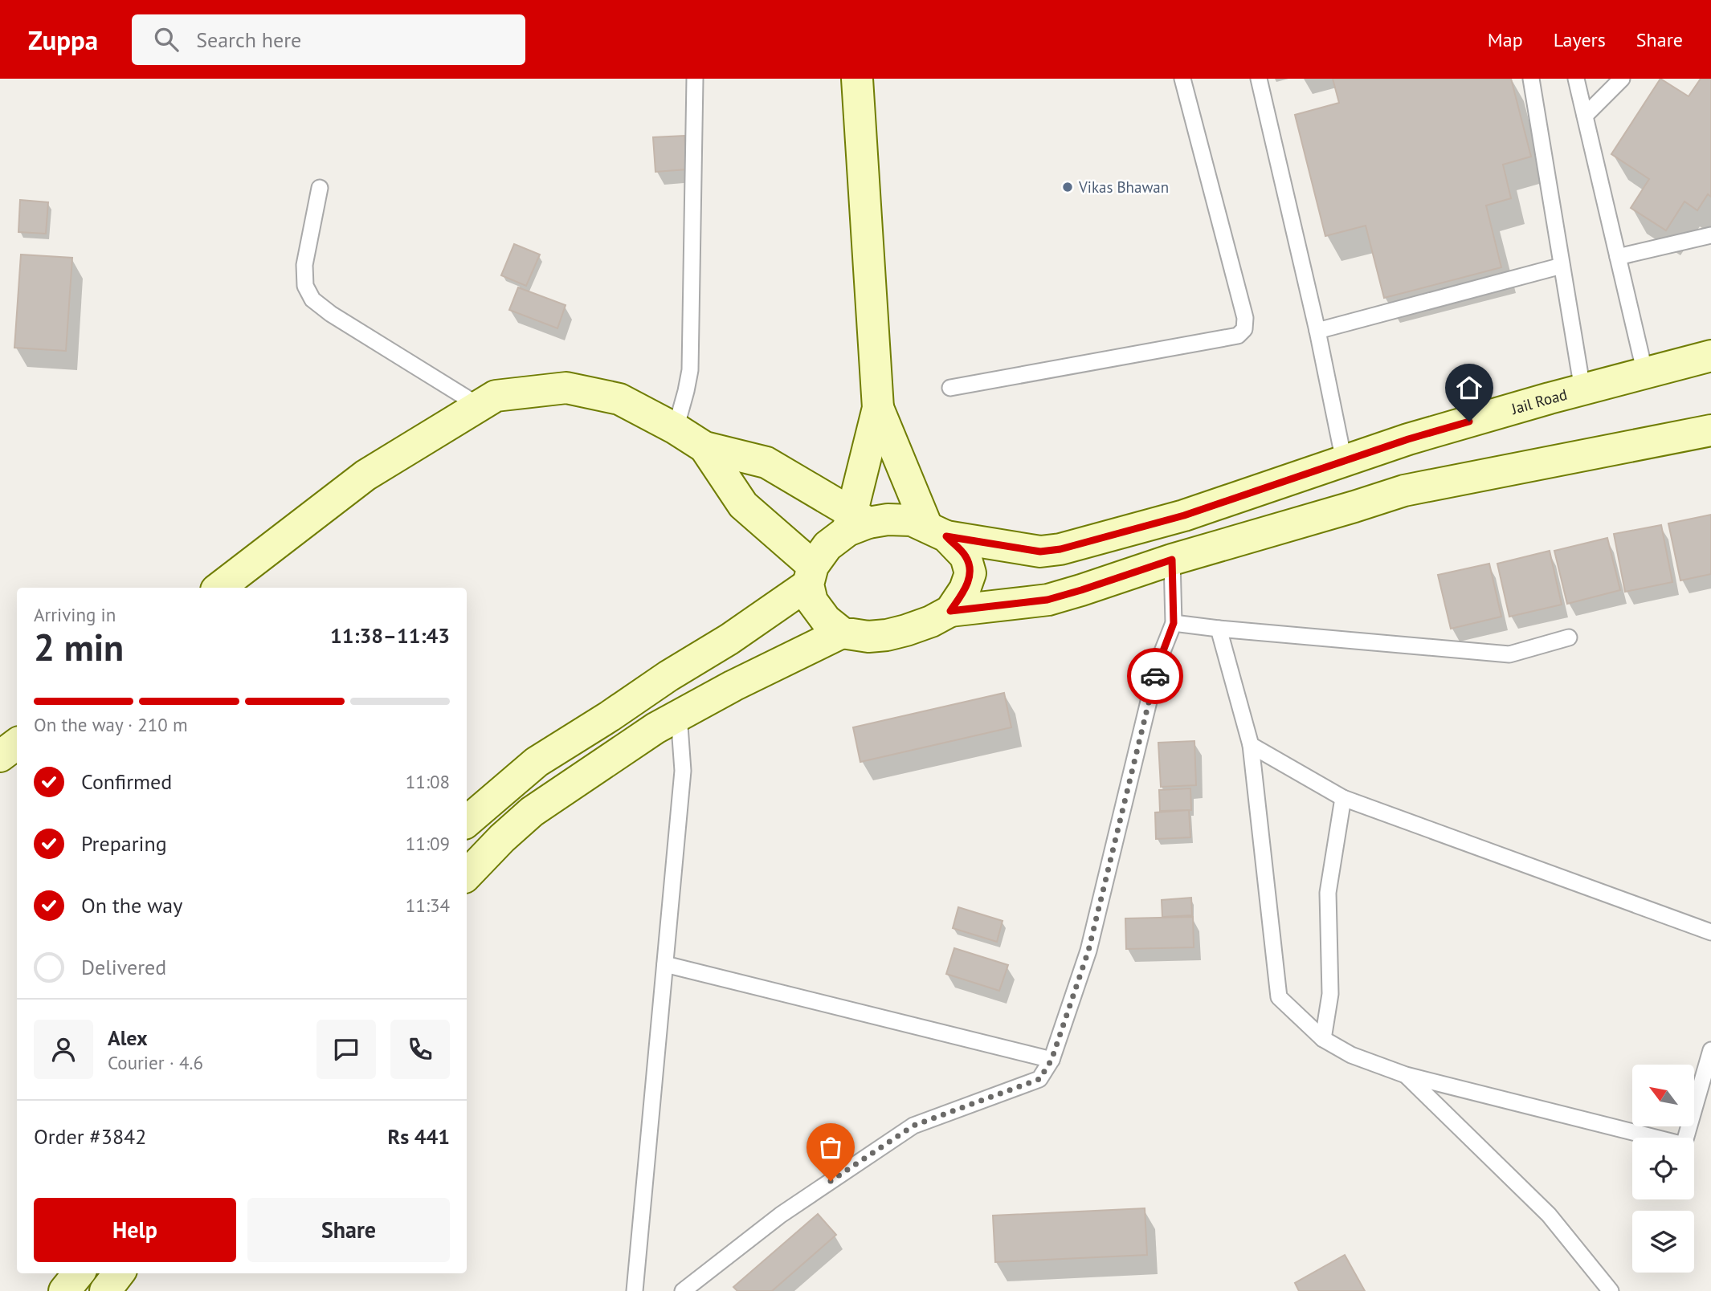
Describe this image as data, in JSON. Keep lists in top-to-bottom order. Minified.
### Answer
{"streets":{"main road":["Jail Road"]},"places":["Vikas Bhawan"],"north":"top left","page":{"header":"Zuppa","search":"Search here","nav":["Map","Layers","Share"],"heading":["2 min","Arriving in","11:38–11:43"],"panel":["Alex","Courier · 4.6","Order #3842","Rs 441"],"bar":"On the way · 210 m","list":[["Confirmed","11:08"],["Preparing","11:09"],["On the way","11:34"],"Delivered"],"buttons":["Help","Share"]}}
